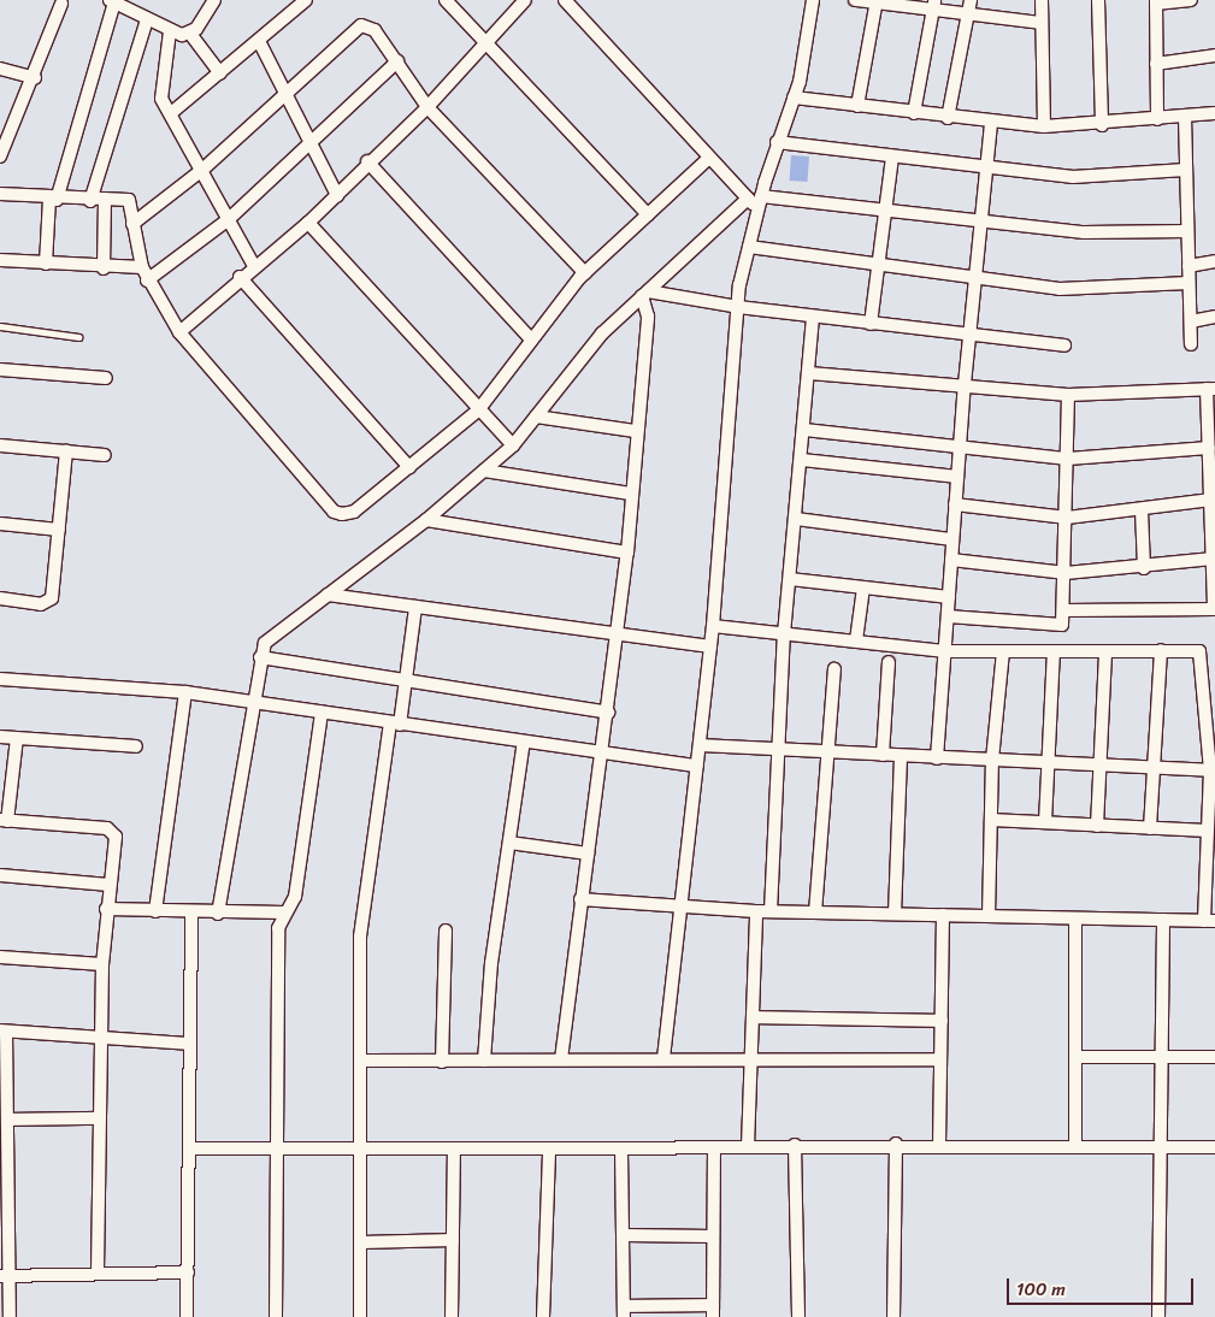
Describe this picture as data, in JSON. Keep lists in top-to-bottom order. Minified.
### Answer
{"scale_bar":"100 m"}
